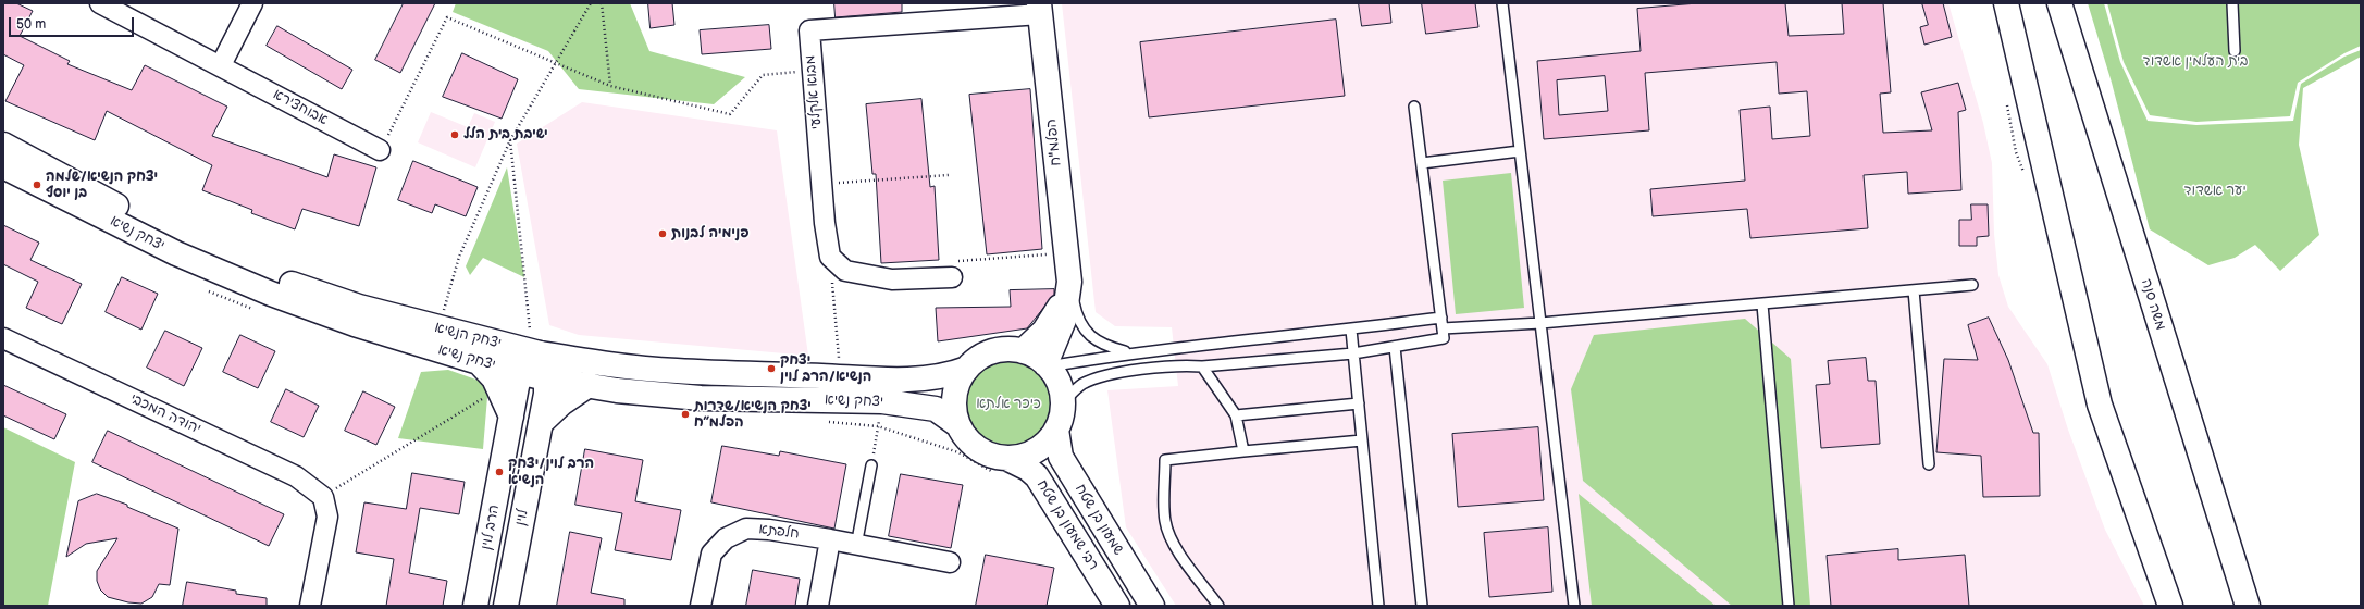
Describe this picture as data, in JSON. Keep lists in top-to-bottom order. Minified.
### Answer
{"streets":{"main road":["הפלמ\"ח","יצחק נשיא","משה סנה","יצחק הנשיא","לוין","שמעון בן שטח","רבי שמעון בן שטח","הרב לוין"],"street":["מבוא אלקלעי","אבוחצירא","יהודה המכבי","חלפתא"]},"crossings":[["מבוא אלקלעי","הפלמ\"ח"],["יצחק נשיא","יצחק הנשיא"],["יצחק נשיא","לוין"],["יצחק נשיא","שמעון בן שטח"],["יצחק נשיא","רבי שמעון בן שטח"],["יצחק נשיא","הרב לוין"],["יצחק הנשיא","לוין"],["יצחק הנשיא","שמעון בן שטח"],["יצחק הנשיא","רבי שמעון בן שטח"],["שמעון בן שטח","רבי שמעון בן שטח"]],"parks":["בית העלמין אשדוד","יער אשדוד","כיכר אלתא"],"places":["ישיבת בית הלל","יצחק הנשיא/שלמה בן יוסף","פנימיה לבנות","יצחק הנשיא/הרב לוין","יצחק הנשיא/שדרות הפלמ״ח","הרב לוין/יצחק הנשיא"],"scale_bar":"50 m"}
